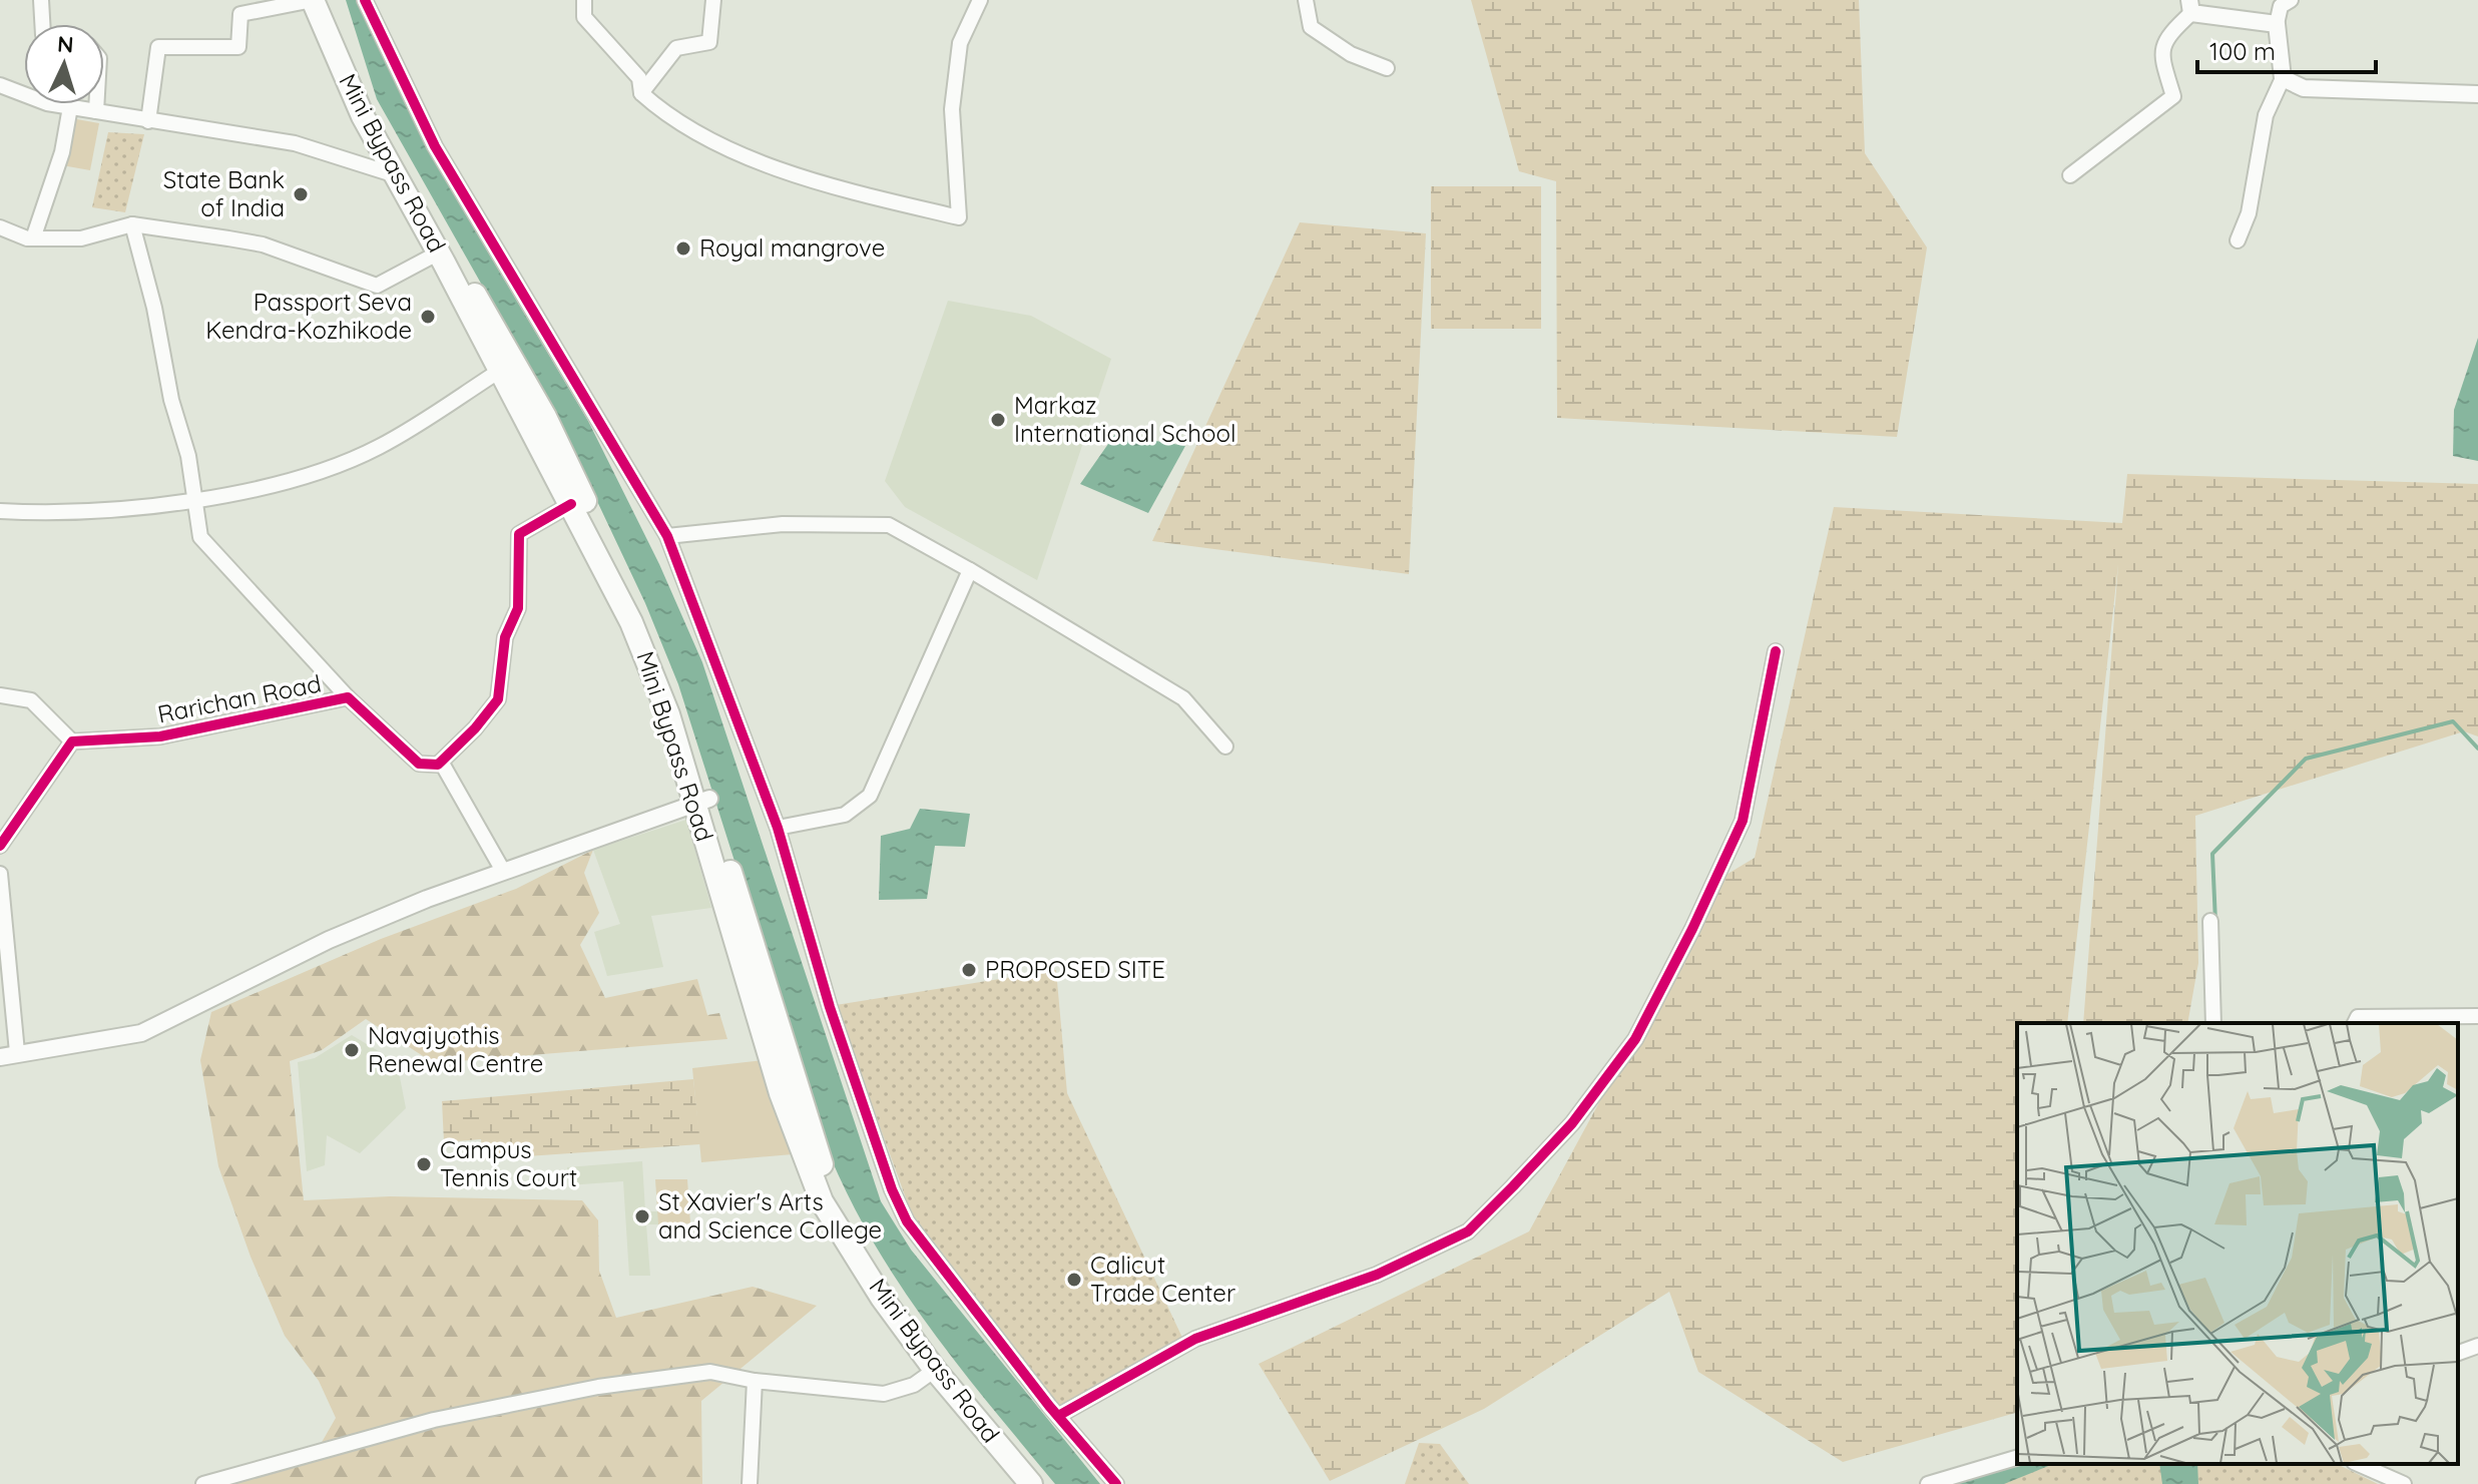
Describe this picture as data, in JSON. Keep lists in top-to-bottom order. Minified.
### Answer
{"streets":{"main road":["Mini Bypass Road"],"street":["Rarichan Road"]},"places":["State Bank of India","Royal mangrove","Passport Seva Kendra-Kozhikode","Markaz International School","PROPOSED SITE","Navajyothis Renewal Centre","Campus Tennis Court","St Xavier's Arts and Science College","Calicut Trade Center"],"scale_bar":"100 m","north":"top"}
